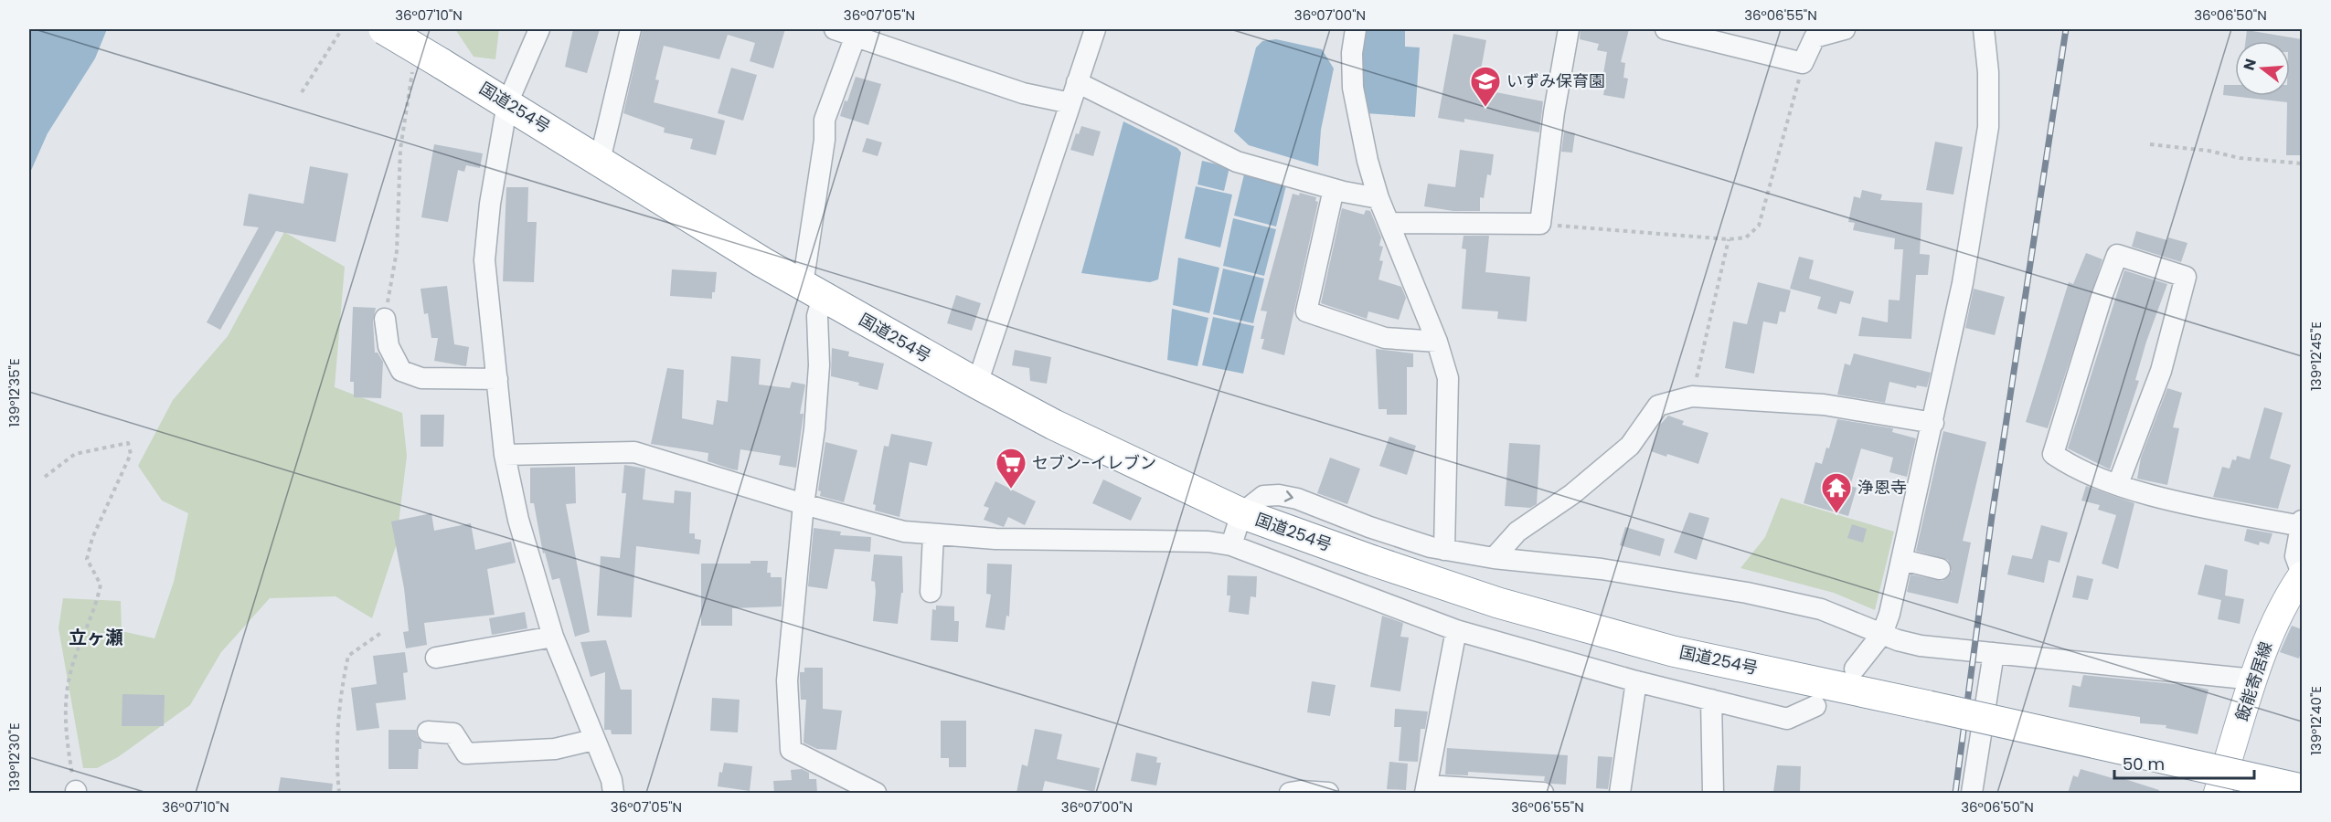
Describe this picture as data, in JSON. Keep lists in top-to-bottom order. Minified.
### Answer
{"streets":{"highway":["国道254号"],"main road":["飯能寄居線"]},"districts":["立ヶ瀬"],"places":{"school or university":["いずみ保育園"],"supermarket":["セブン-イレブン"],"temple":["浄恩寺"]},"scale_bar":"50 m","north":"left","coordinates":["36°07'10\"N","36°07'05\"N","36°07'00\"N","36°06'55\"N","36°06'50\"N","139°12'45\"E","139°12'35\"E","139°12'40\"E","139°12'30\"E"]}
